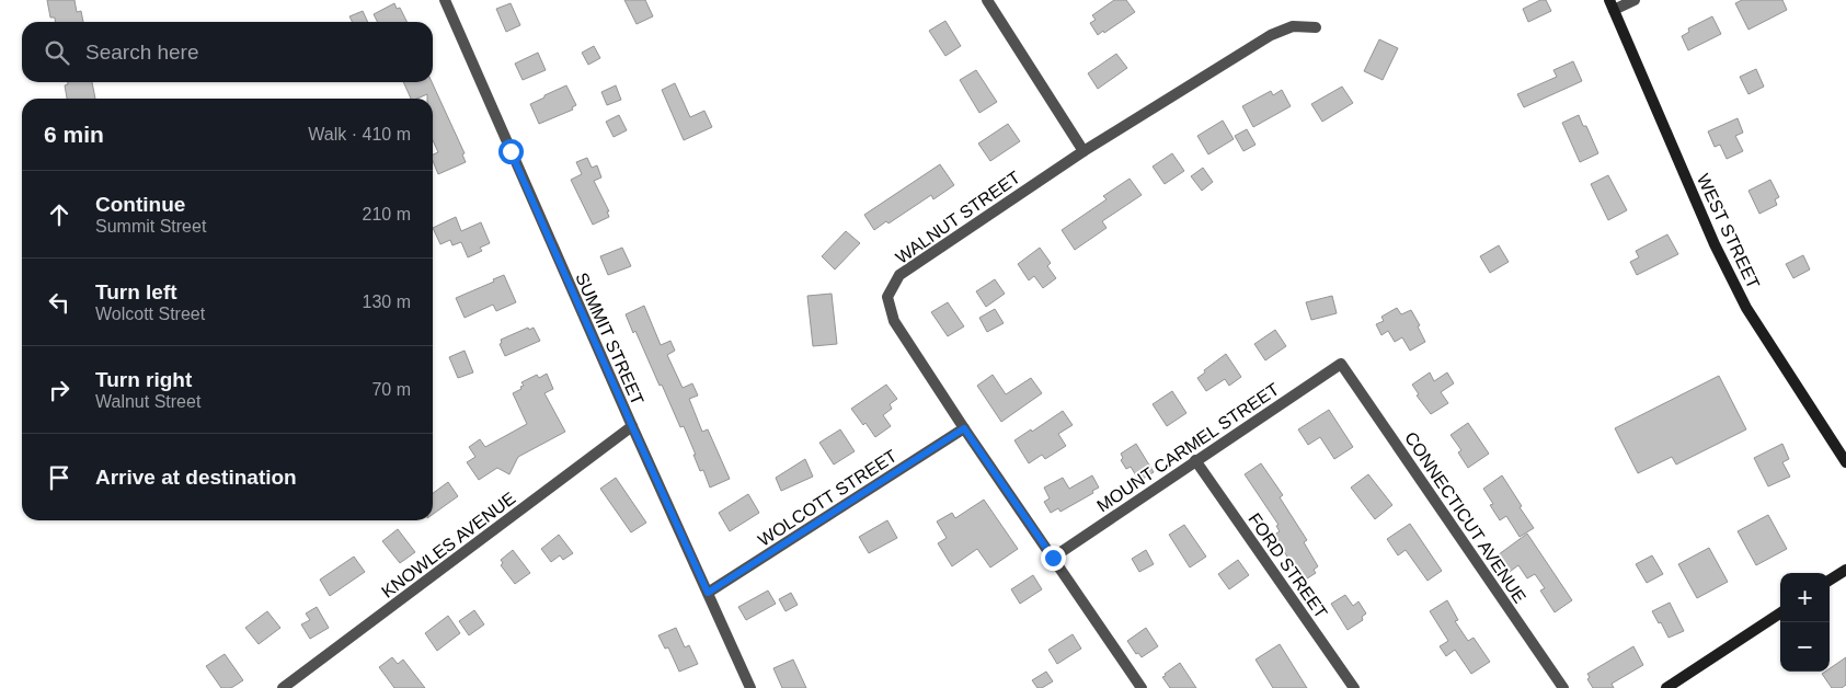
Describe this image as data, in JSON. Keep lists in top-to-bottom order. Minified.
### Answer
{"streets":{"main road":["WEST STREET"],"street":["WALNUT STREET","SUMMIT STREET","MOUNT CARMEL STREET","WOLCOTT STREET","CONNECTICUT AVENUE","KNOWLES AVENUE","FORD STREET"]},"crossings":[["WALNUT STREET","MOUNT CARMEL STREET"],["WALNUT STREET","WOLCOTT STREET"],["SUMMIT STREET","WOLCOTT STREET"],["SUMMIT STREET","KNOWLES AVENUE"],["MOUNT CARMEL STREET","CONNECTICUT AVENUE"],["MOUNT CARMEL STREET","FORD STREET"]],"page":{"search":"Search here","heading":["6 min","Walk · 410 m"],"list":[["Continue","Summit Street","210 m"],["Turn left","Wolcott Street","130 m"],["Turn right","Walnut Street","70 m"],"Arrive at destination"],"map_buttons":["+","−"]}}
